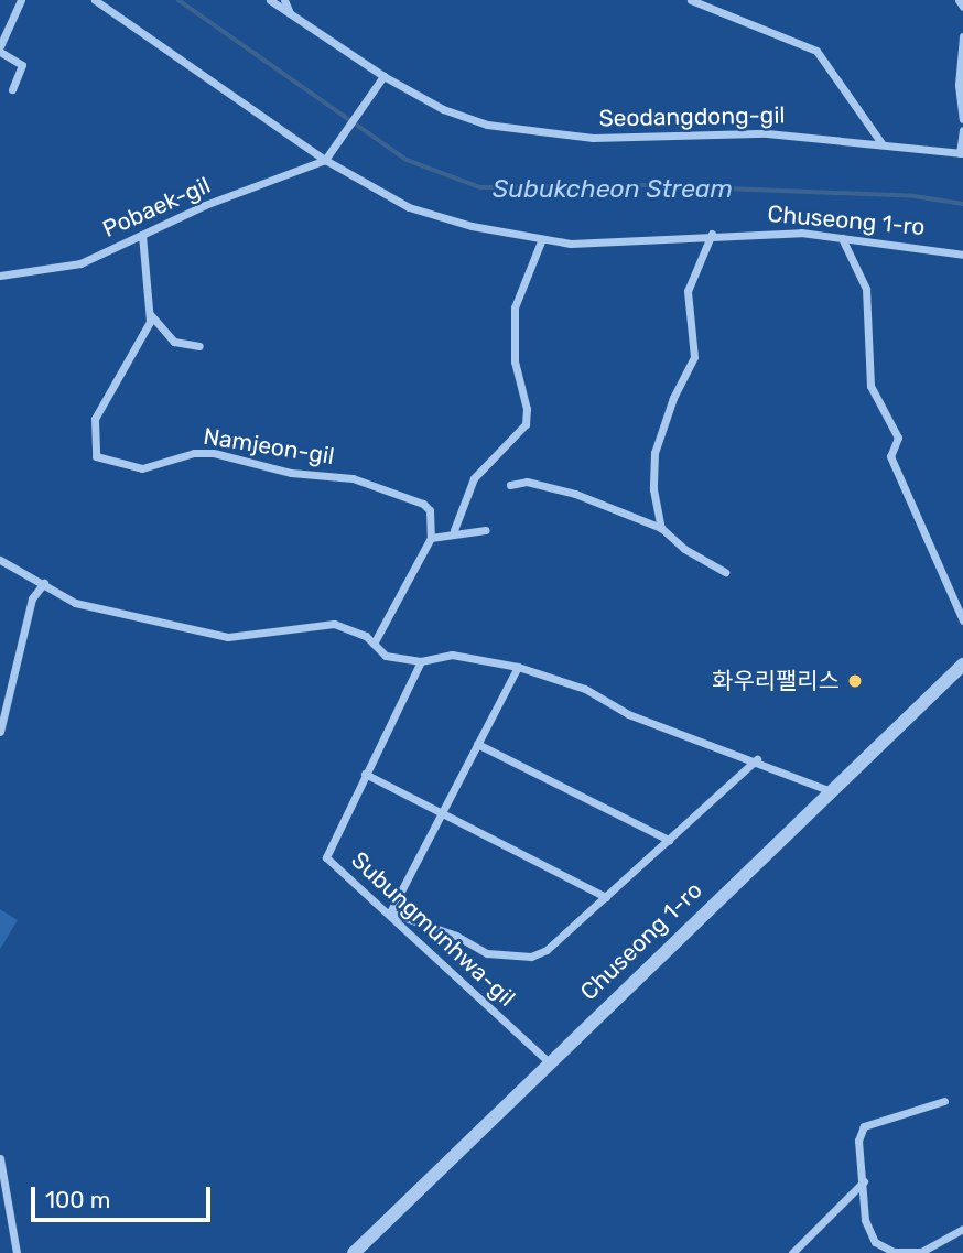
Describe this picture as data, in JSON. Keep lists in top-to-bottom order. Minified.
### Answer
{"streets":{"street":["Seodangdong-gil","Pobaek-gil","Chuseong 1-ro","Namjeon-gil","Subungmunhwa-gil"]},"crossings":[["Pobaek-gil","Chuseong 1-ro"],["Chuseong 1-ro","Subungmunhwa-gil"]],"water":["Subukcheon Stream"],"places":["화우리팰리스"],"scale_bar":"100 m"}
